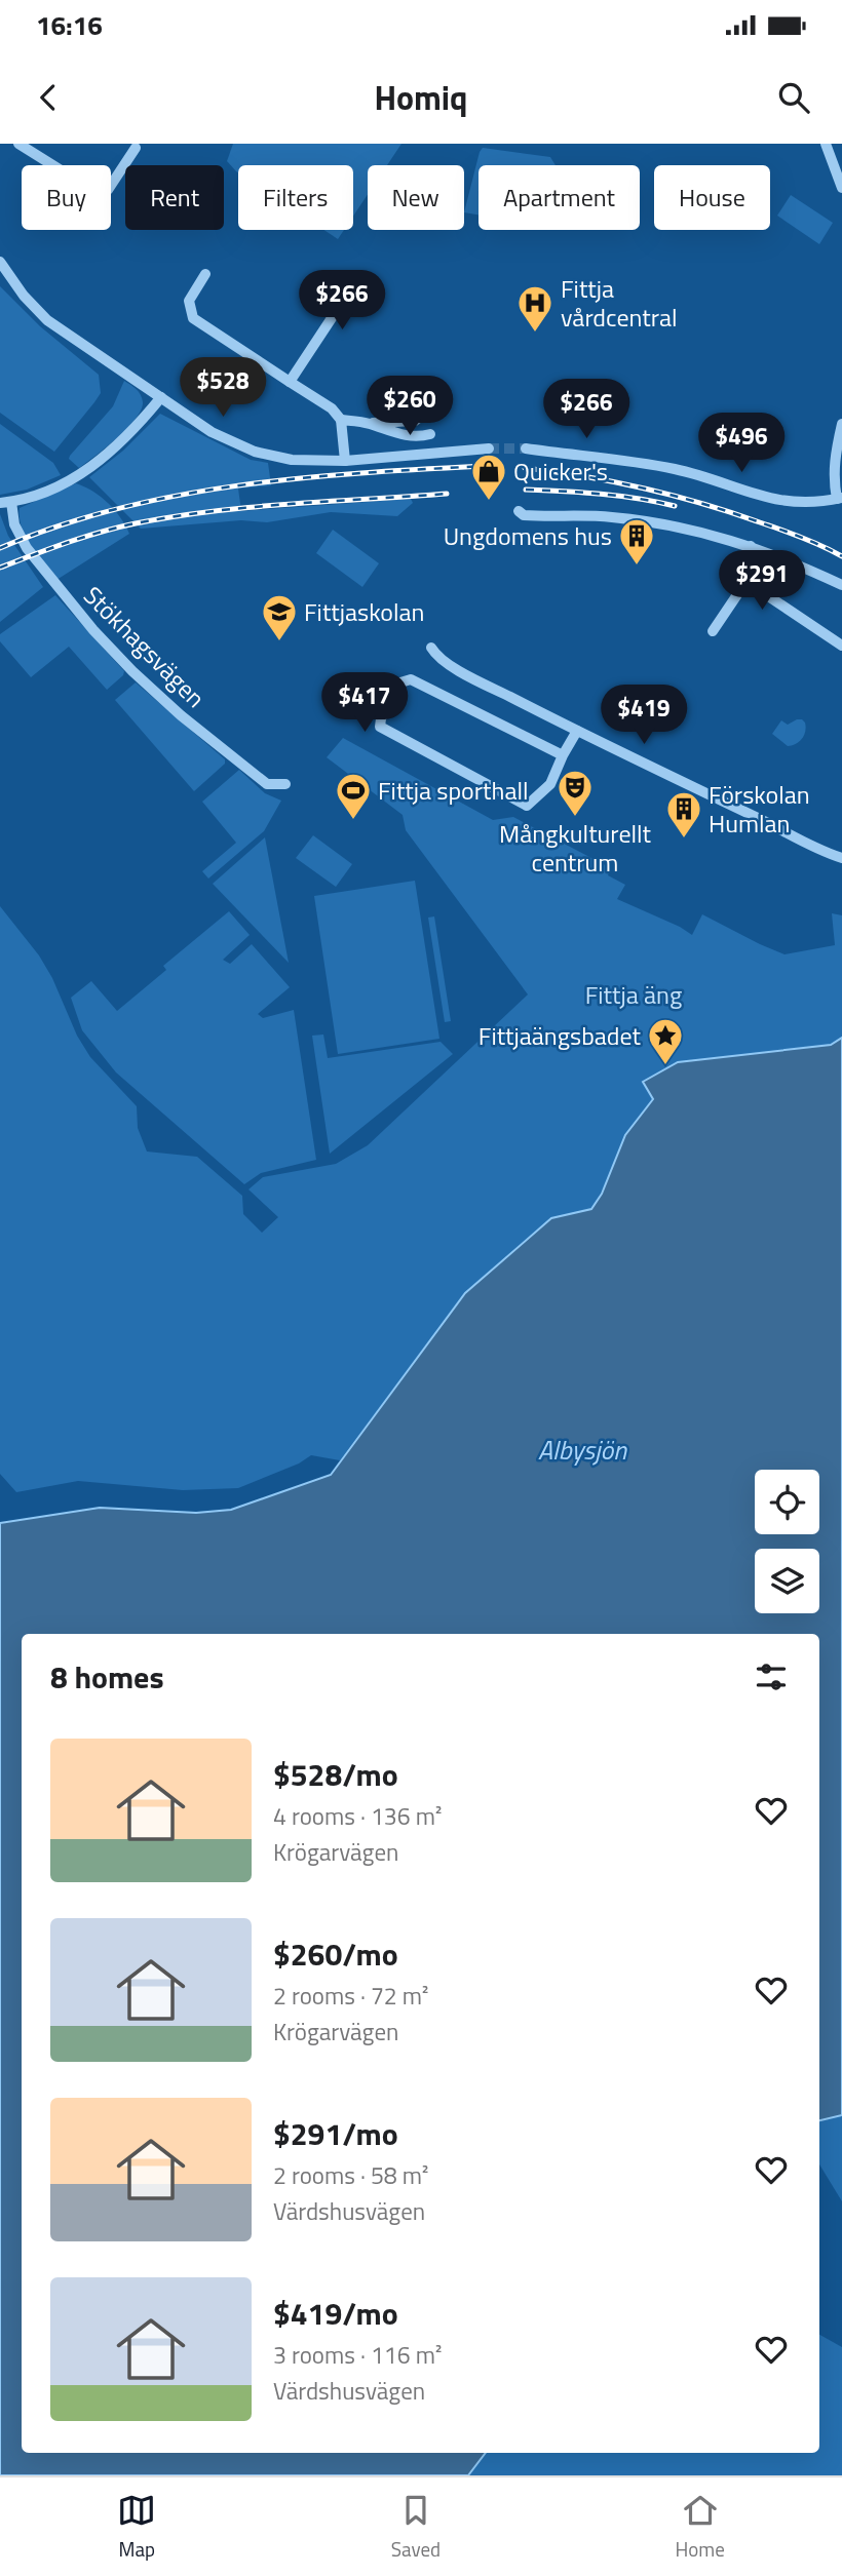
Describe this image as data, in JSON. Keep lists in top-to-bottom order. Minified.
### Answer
{"streets":{"street":["Stökhagsvägen"]},"water":["Albysjön"],"parks":["Fittja äng"],"places":{"hospital":["Fittja vårdcentral"],"shop":["Quicker's"],"building":["Ungdomens hus","Förskolan Humlan"],"school or university":["Fittjaskolan"],"theatre":["Mångkulturellt centrum"],"sports":["Fittja sporthall"],"place":["Fittjaängsbadet"]},"page":{"status":"16:16","header":"Homiq","chip":["Buy","Rent","Filters","New","Apartment","House"],"price":["$266","$528","$260","$266","$496","$291","$417","$419"],"heading":"8 homes","list":[{"name":"$528/mo","note":"4 rooms · 136 m² · Krögarvägen"},{"name":"$260/mo","note":"2 rooms · 72 m² · Krögarvägen"},{"name":"$291/mo","note":"2 rooms · 58 m² · Värdshusvägen"},{"name":"$419/mo","note":"3 rooms · 116 m² · Värdshusvägen"}],"tabs":["Map","Saved","Home"]}}
